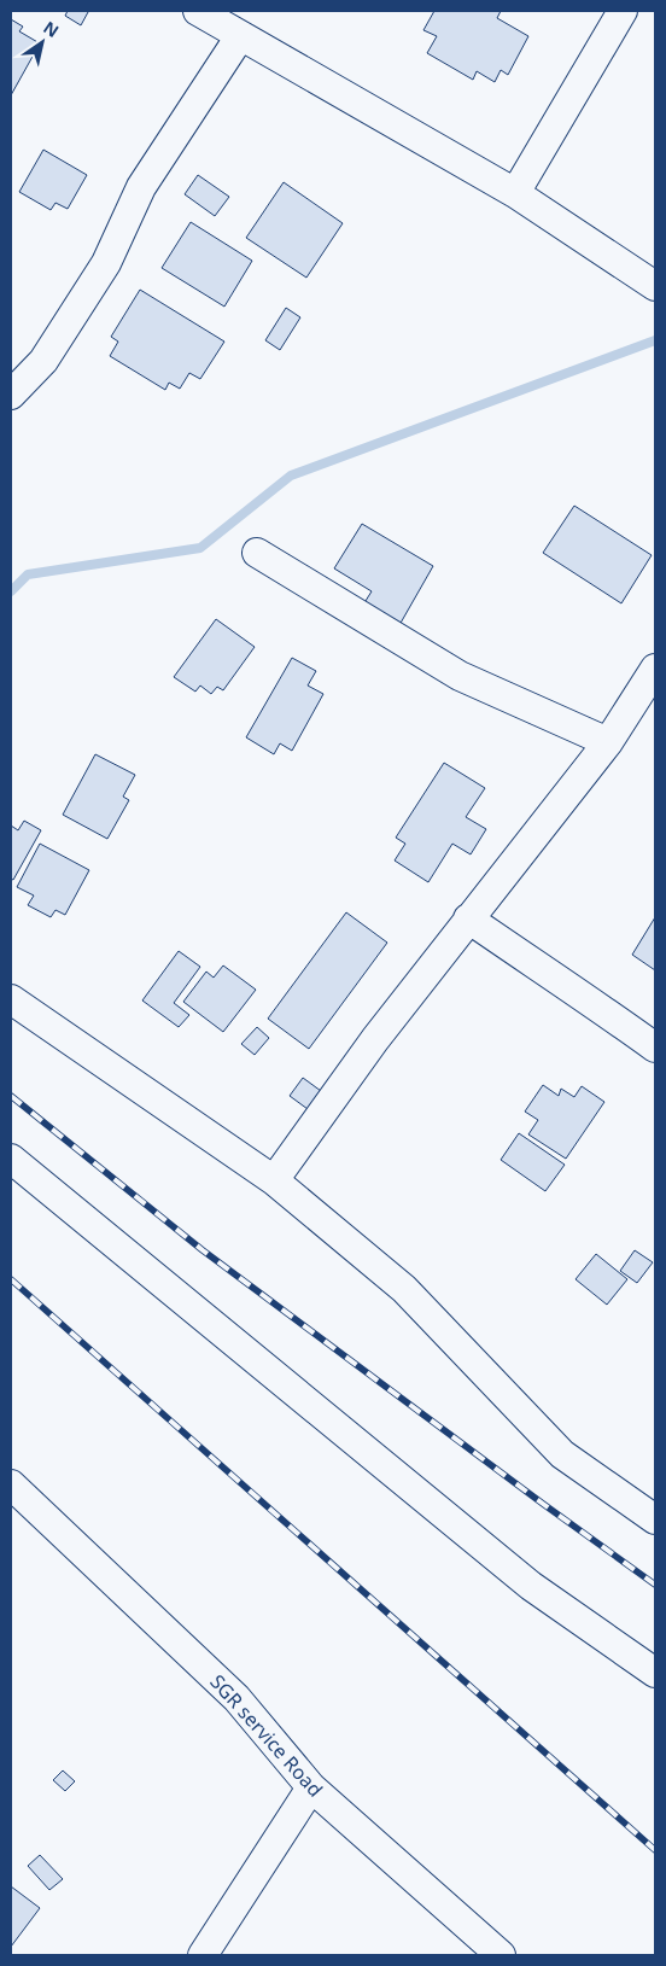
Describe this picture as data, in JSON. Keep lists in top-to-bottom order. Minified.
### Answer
{"streets":{"street":["SGR service Road"]},"north":"top right"}
